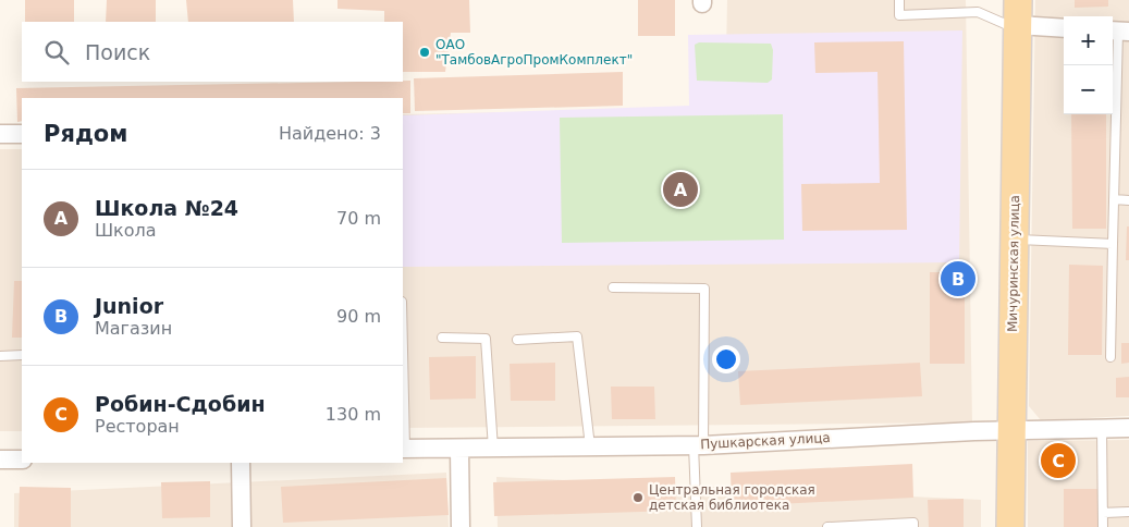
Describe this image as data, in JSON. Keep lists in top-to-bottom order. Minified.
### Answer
{"streets":{"main road":["Мичуринская улица"],"street":["Пушкарская улица"]},"crossings":[["Мичуринская улица","Пушкарская улица"]],"places":["ОАО \"ТамбовАгроПромКомплект\"","Центральная городская детская библиотека"],"page":{"map_buttons":["+","−"],"search":"Поиск","heading":["Рядом","Найдено: 3"],"list":[{"mark":"A","name":"Школа №24","note":"Школа","value":"70 m"},{"mark":"B","name":"Junior","note":"Магазин","value":"90 m"},{"mark":"C","name":"Робин-Сдобин","note":"Ресторан","value":"130 m"}],"pins":["A","B","C"]}}
